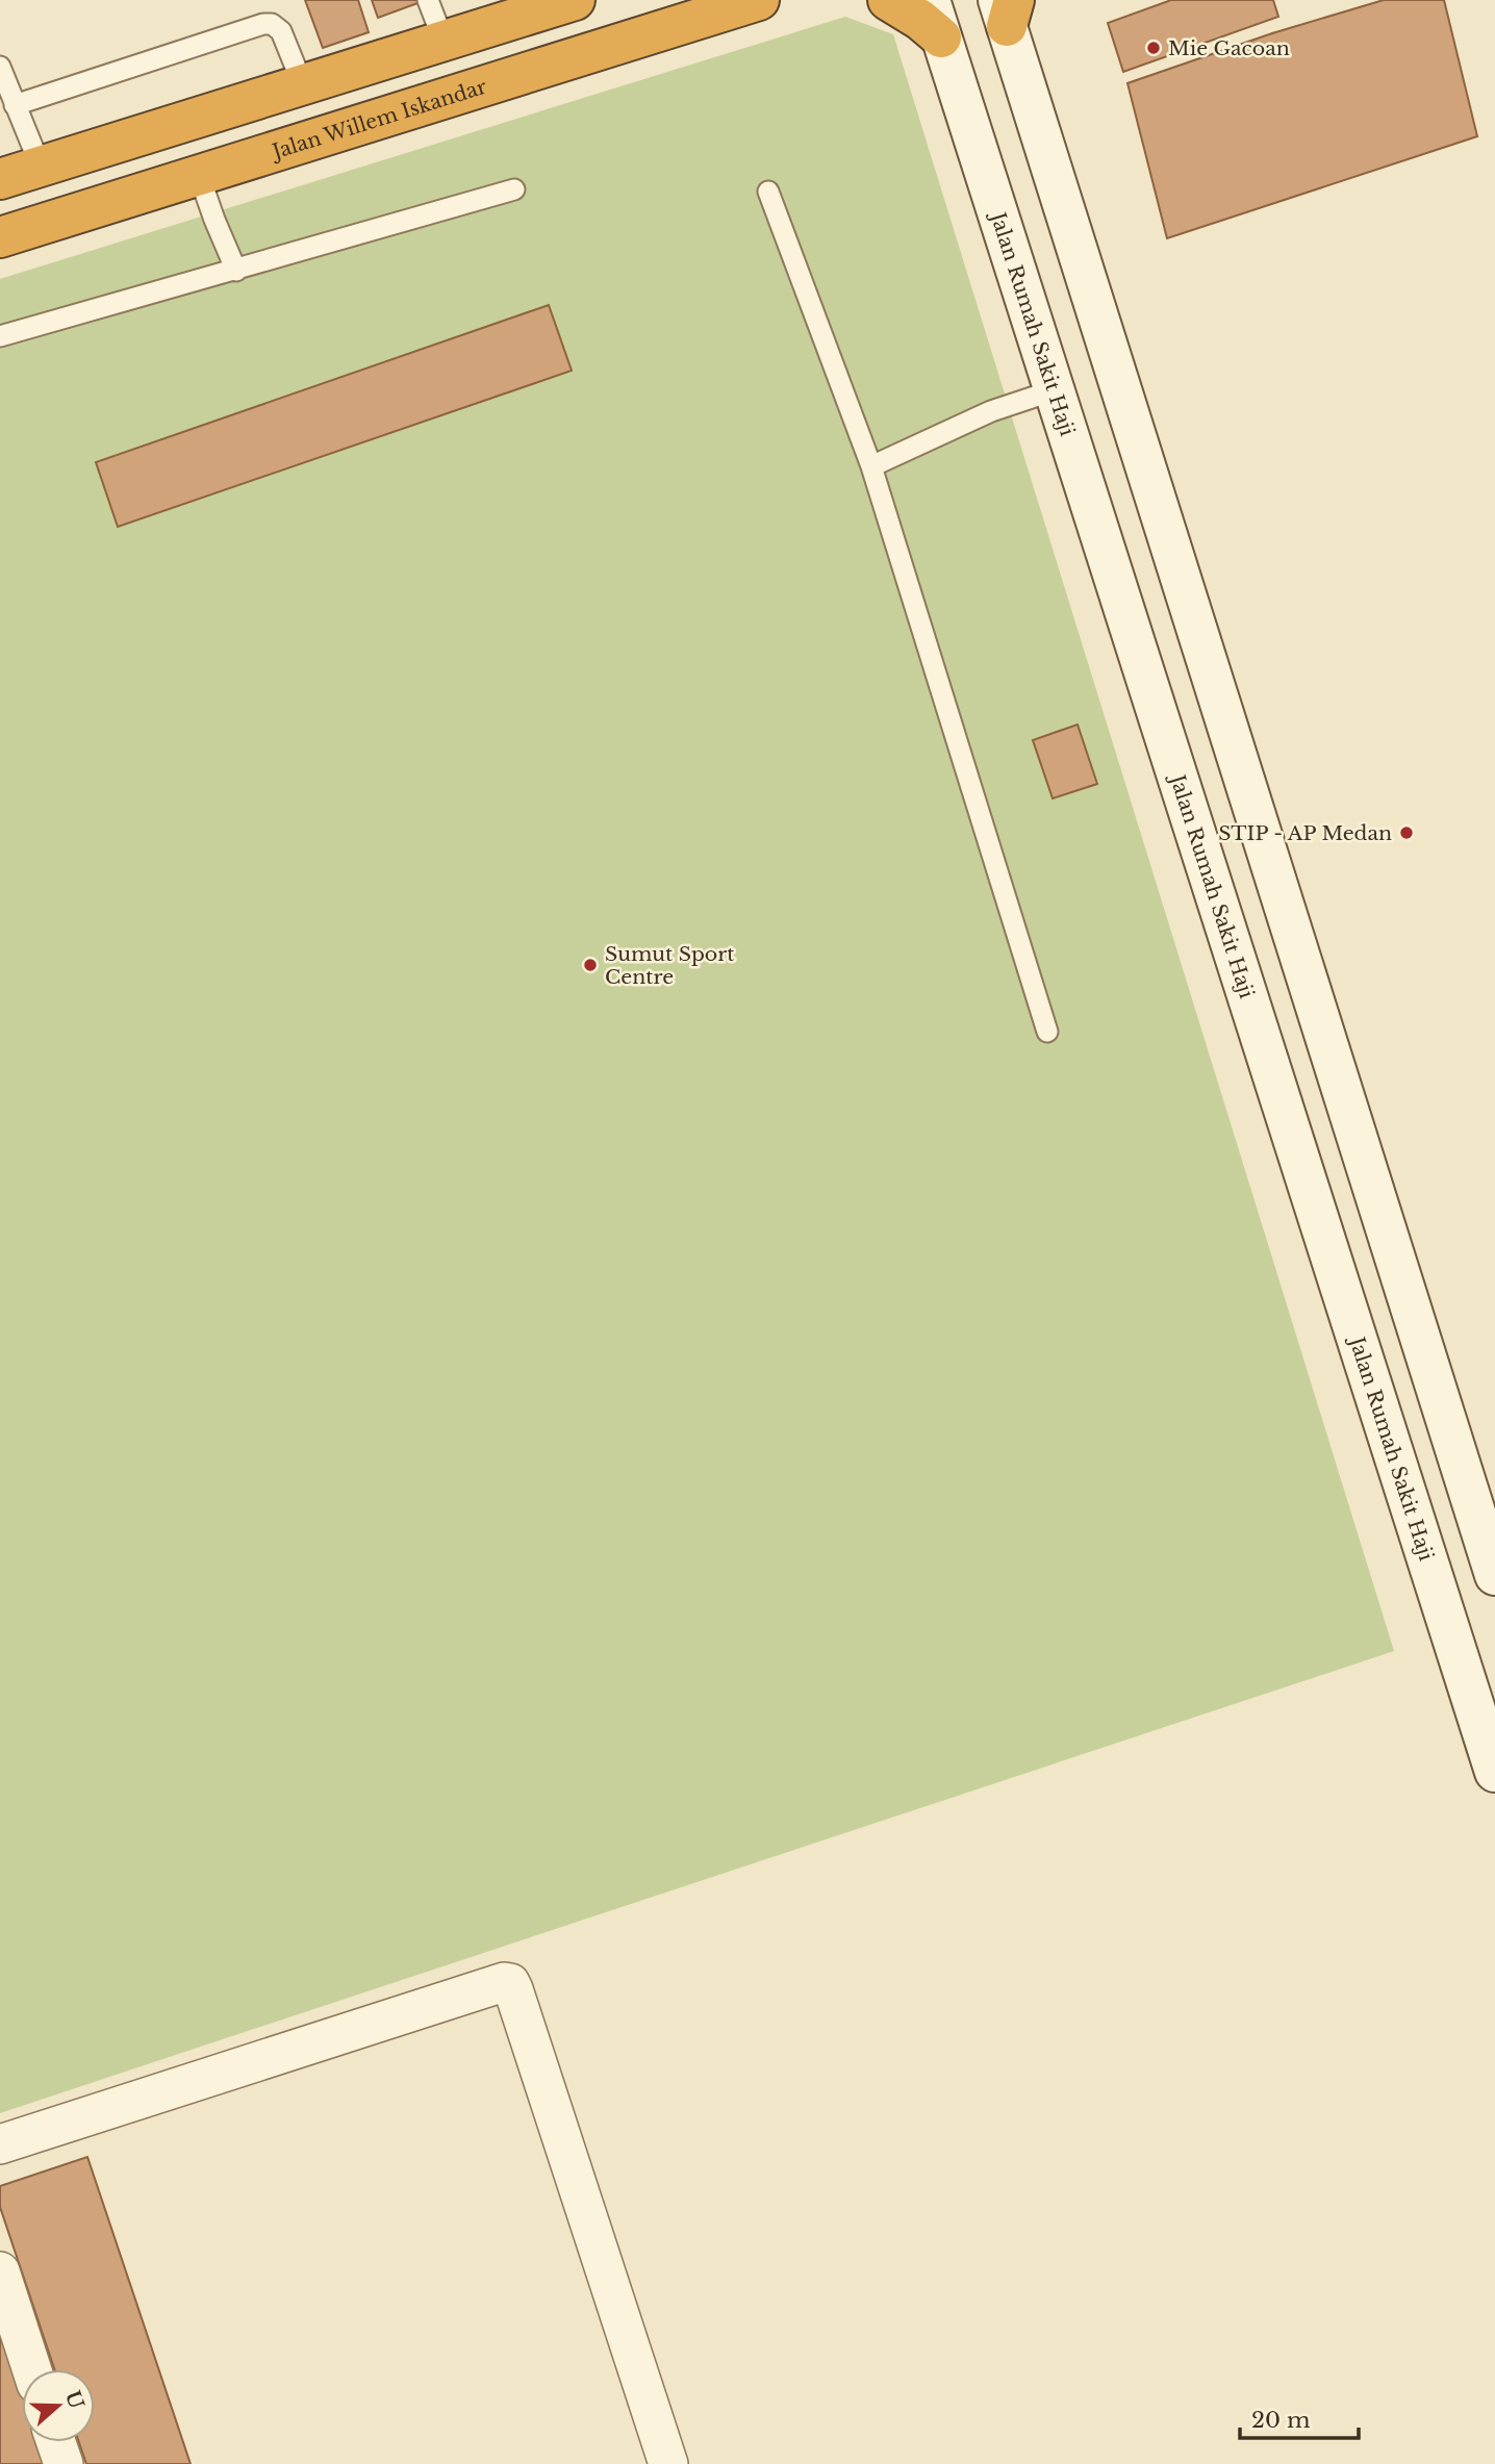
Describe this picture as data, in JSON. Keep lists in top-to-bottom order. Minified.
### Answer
{"streets":{"highway":["Jalan Willem Iskandar"],"street":["Jalan Rumah Sakit Haji"]},"places":["Mie Gacoan","STIP - AP Medan","Sumut Sport Centre"],"scale_bar":"20 m","north":"right"}
